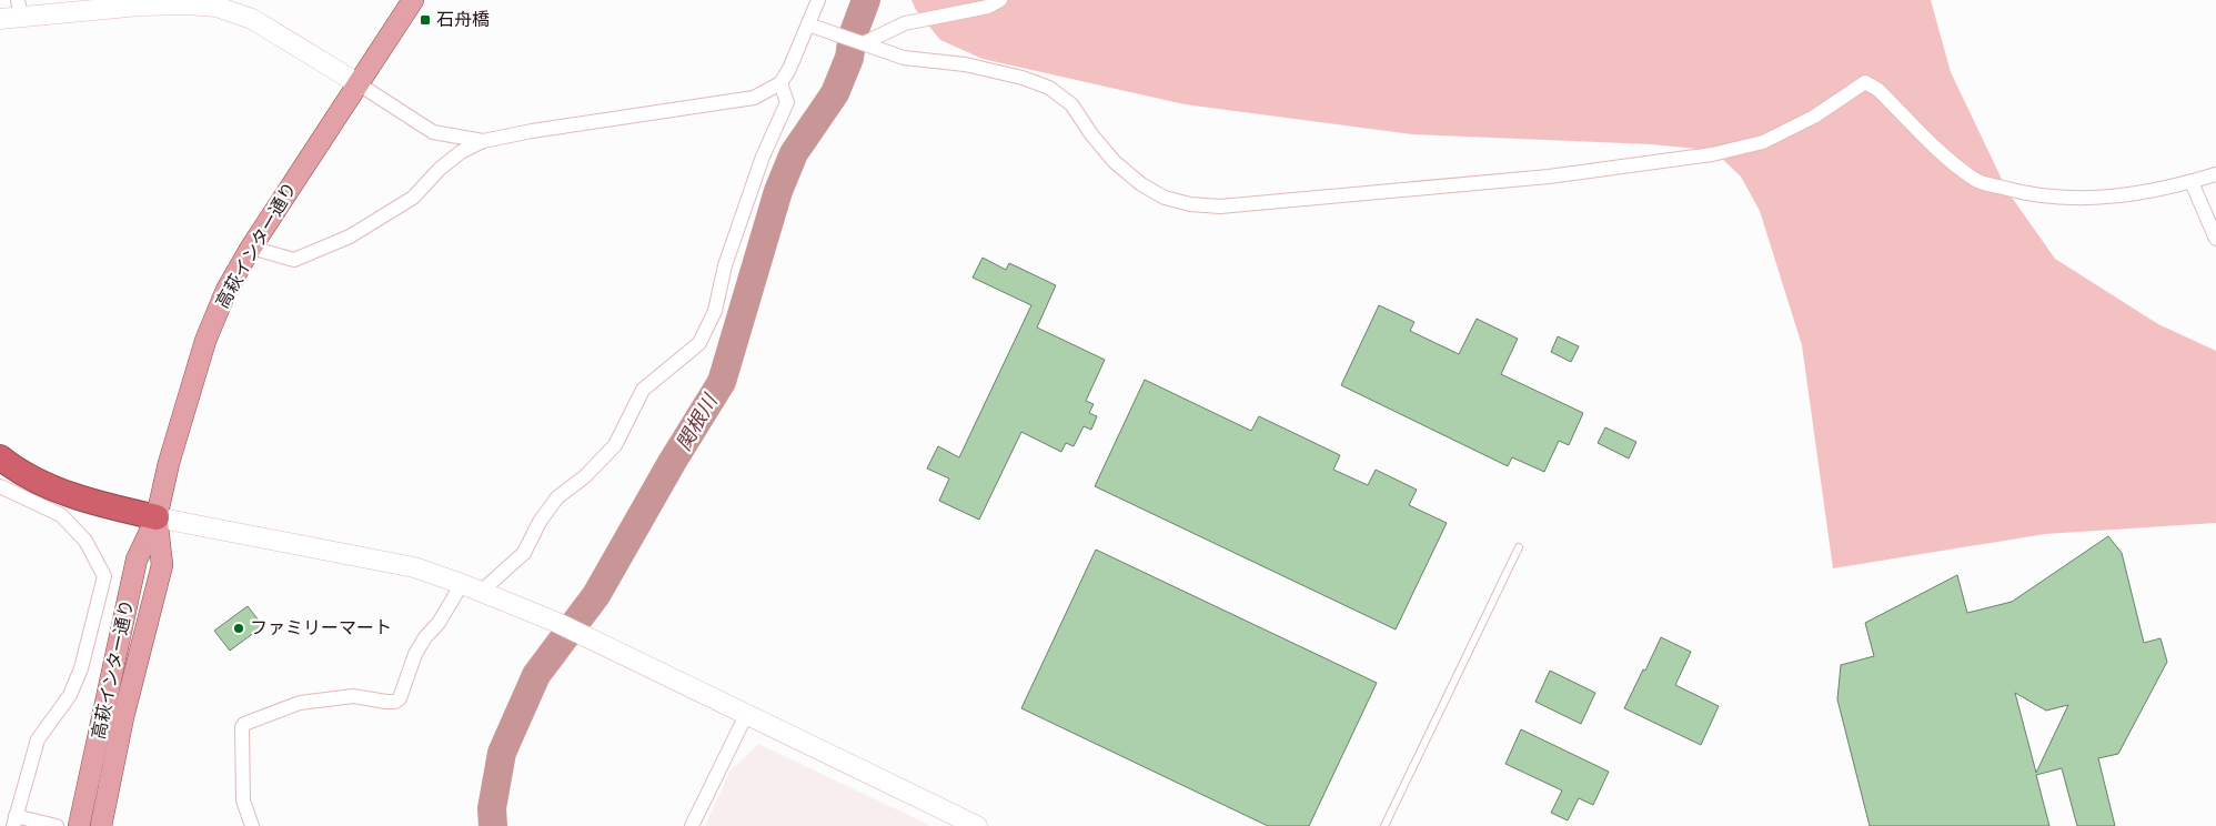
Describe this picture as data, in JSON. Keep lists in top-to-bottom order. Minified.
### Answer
{"streets":{"main road":["高萩インター通り"]},"water":["関根川"],"places":{"transit":["石舟橋"],"other":["ファミリーマート"]}}
